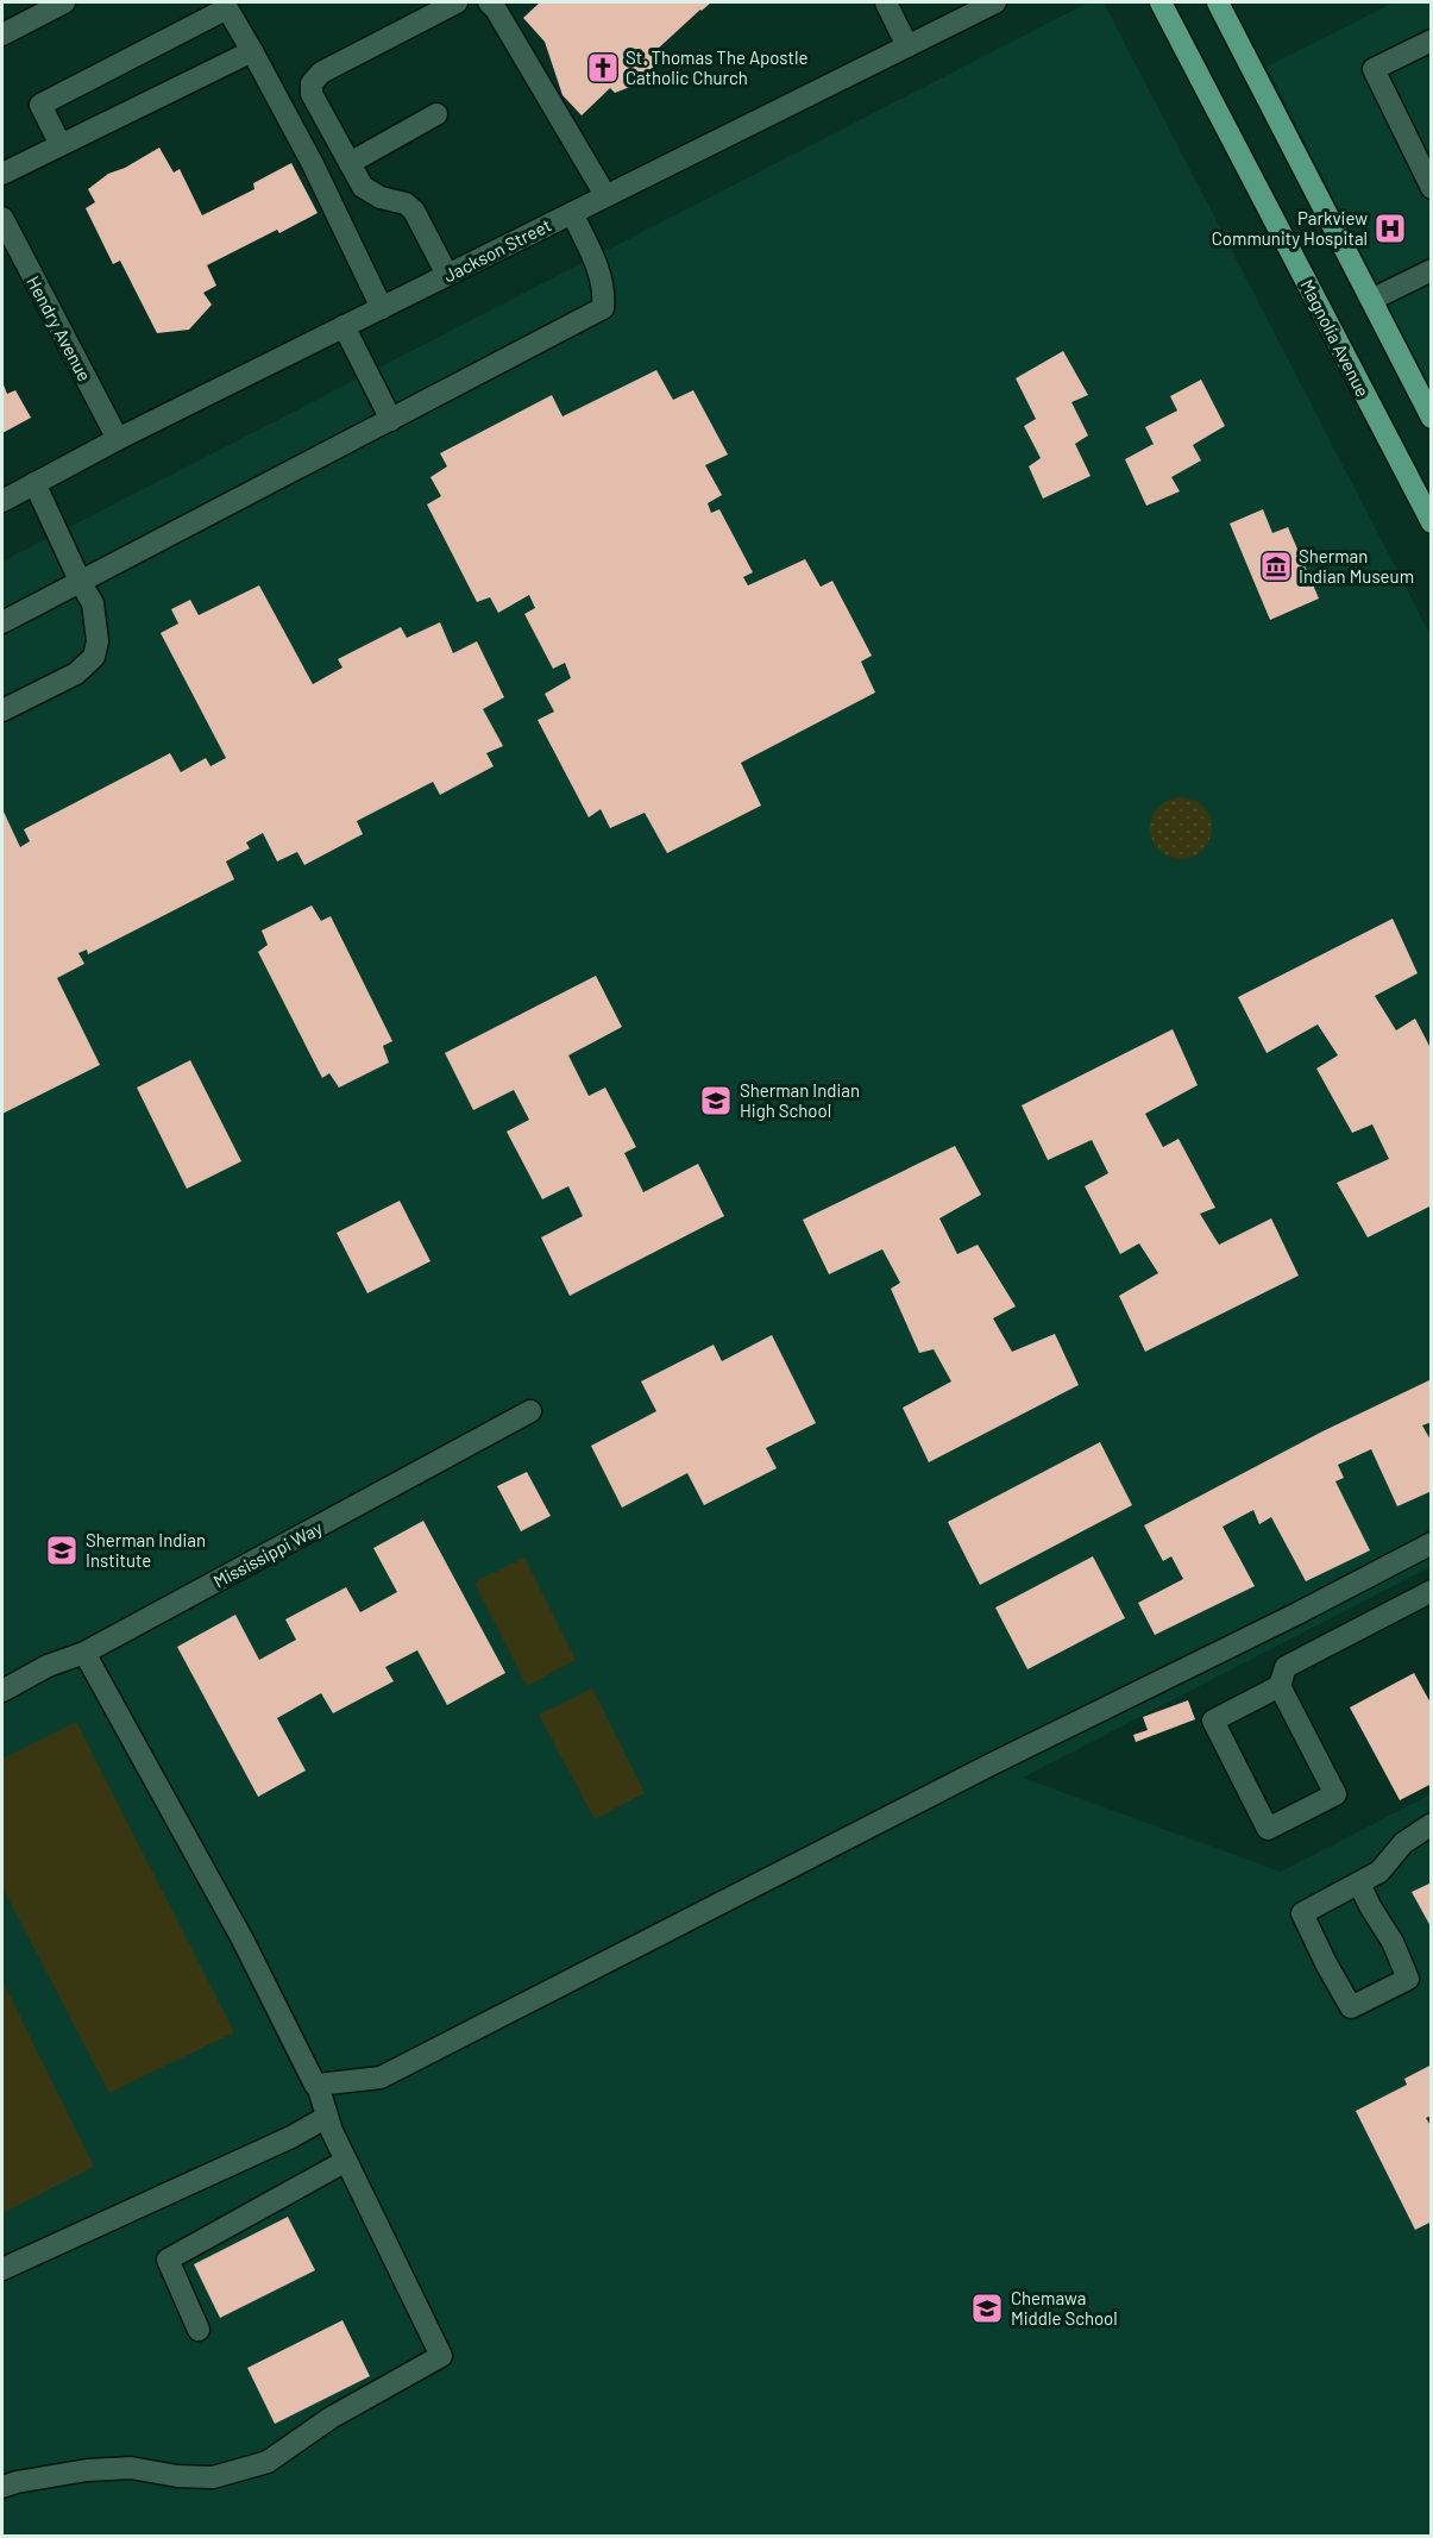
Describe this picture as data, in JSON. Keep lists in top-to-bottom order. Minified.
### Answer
{"streets":{"main road":["Magnolia Avenue"],"street":["Jackson Street","Hendry Avenue","Mississippi Way"]},"crossings":[["Jackson Street","Hendry Avenue"]],"places":{"church":["St. Thomas The Apostle Catholic Church"],"hospital":["Parkview Community Hospital"],"museum":["Sherman Indian Museum"],"school or university":["Sherman Indian High School","Sherman Indian Institute","Chemawa Middle School"]}}
